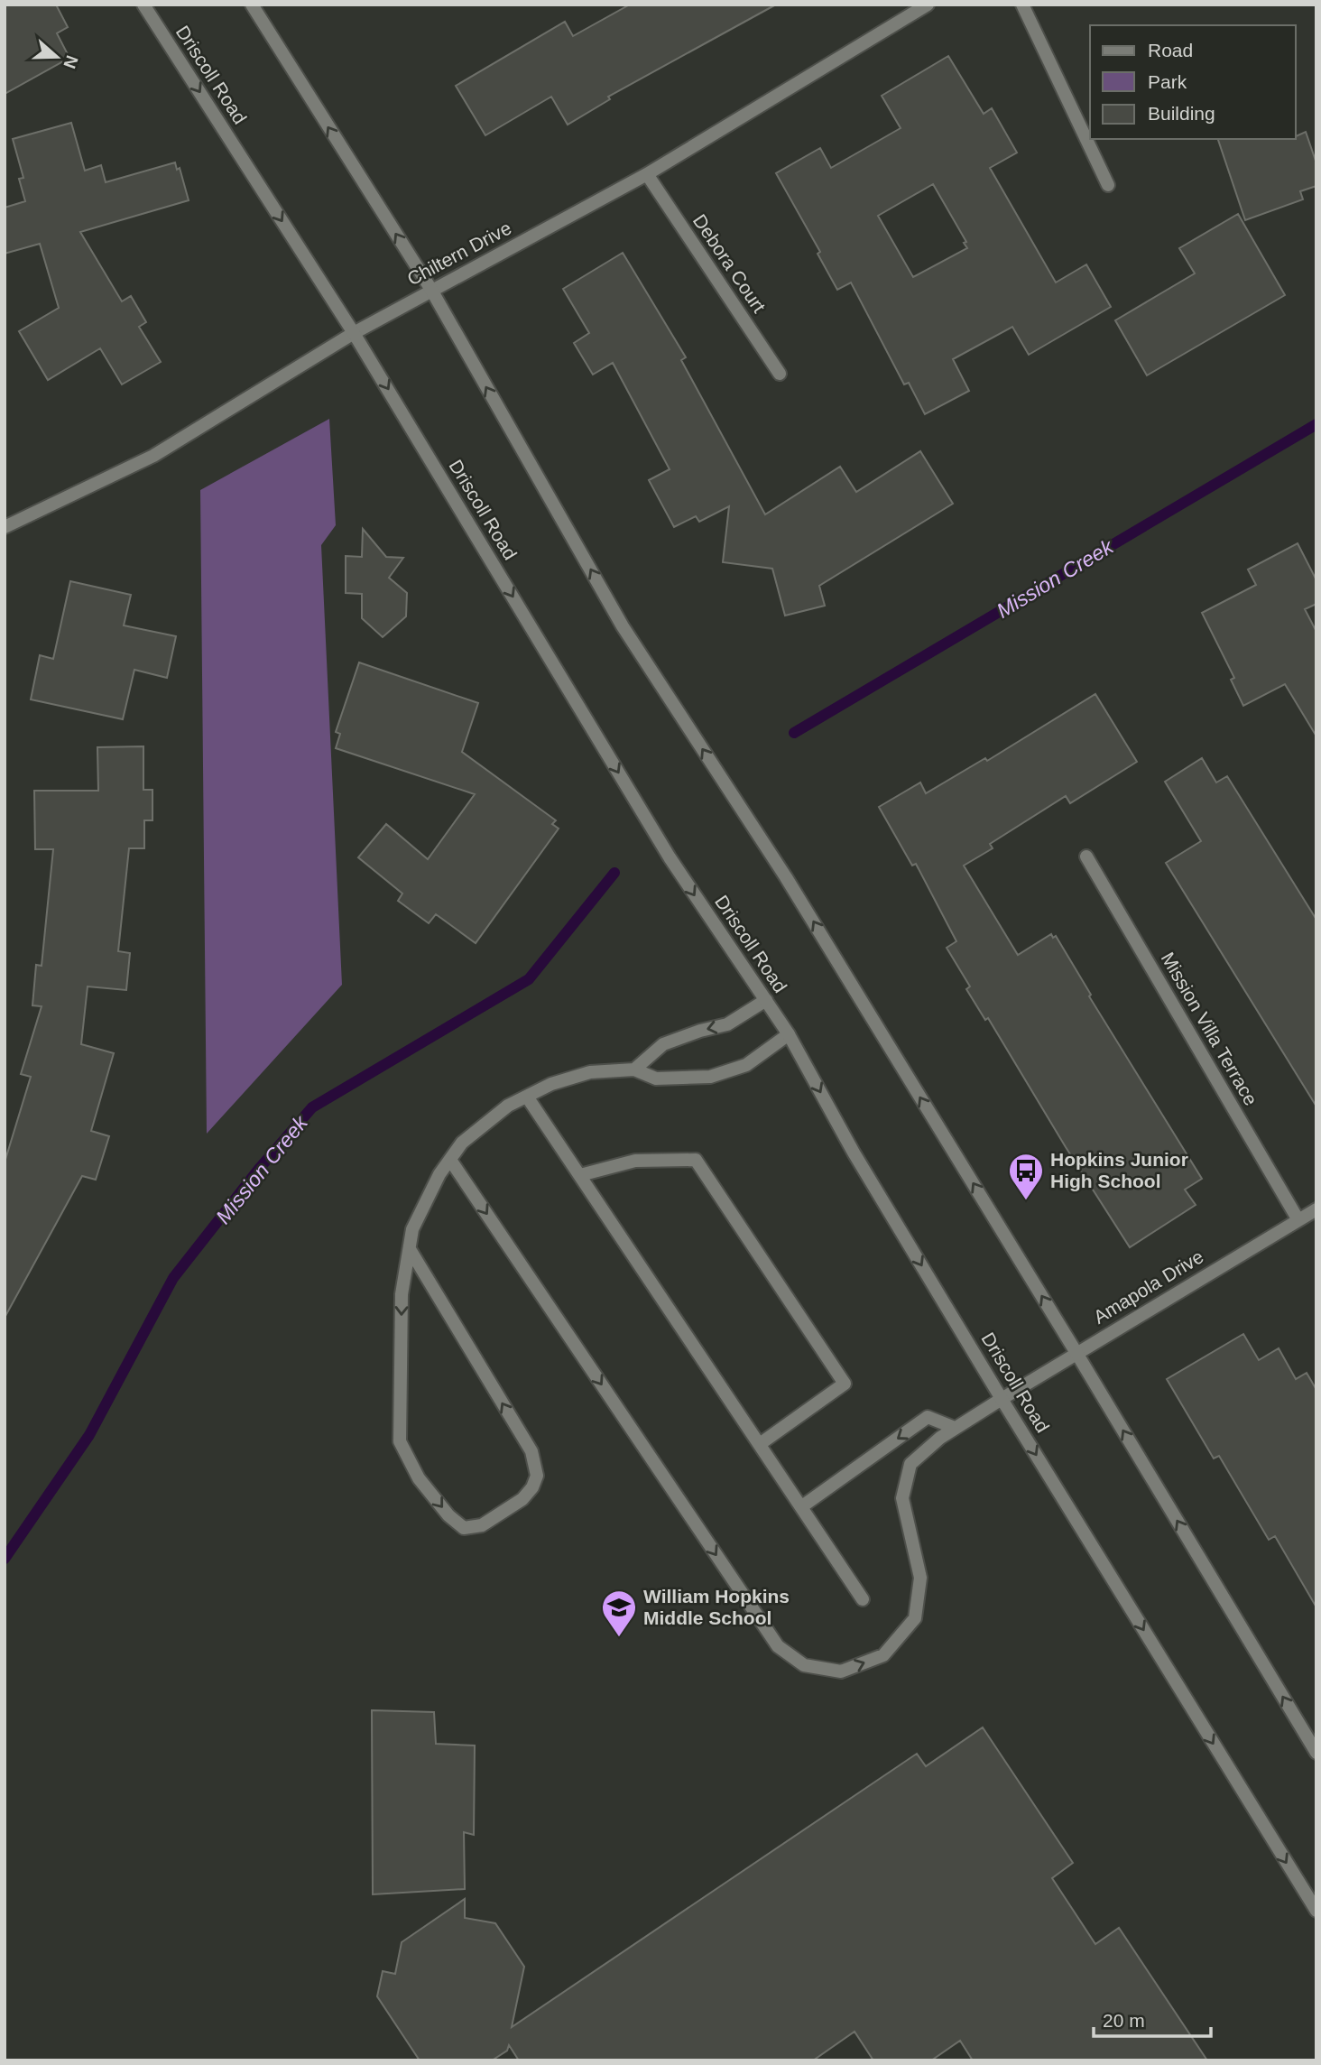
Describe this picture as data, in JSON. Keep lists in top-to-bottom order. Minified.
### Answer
{"streets":{"street":["Driscoll Road","Chiltern Drive","Debora Court","Mission Villa Terrace","Amapola Drive"]},"crossings":[["Driscoll Road","Chiltern Drive"],["Driscoll Road","Amapola Drive"],["Chiltern Drive","Debora Court"],["Mission Villa Terrace","Amapola Drive"]],"water":["Mission Creek"],"places":{"bus stop":["Hopkins Junior High School"],"school or university":["William Hopkins Middle School"]},"legend":["Road","Park","Building"],"scale_bar":"20 m","north":"right"}
